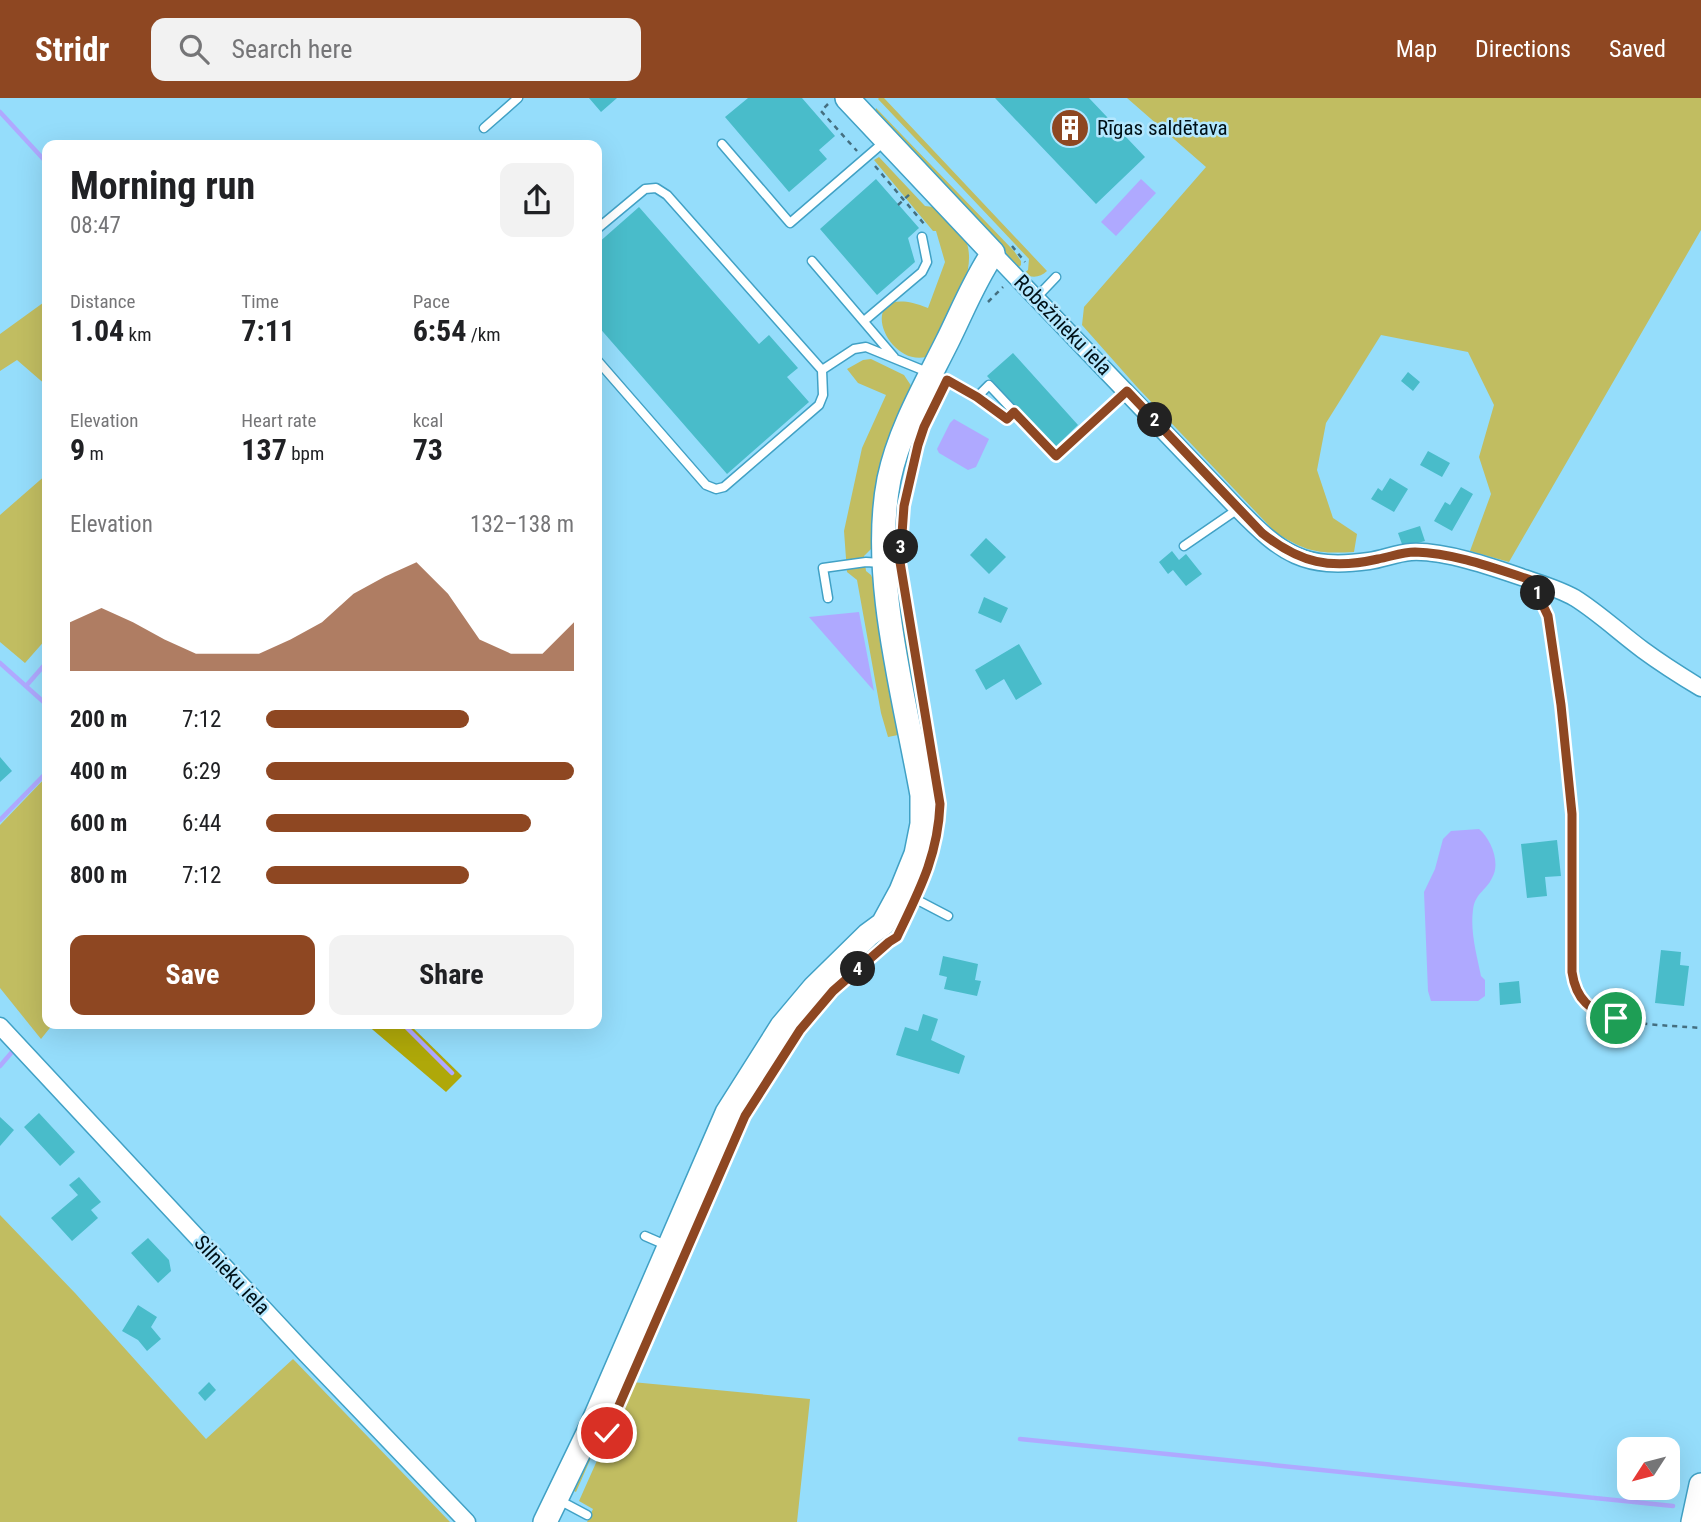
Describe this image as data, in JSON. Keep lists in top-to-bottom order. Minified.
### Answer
{"streets":{"street":["Robežnieku iela","Silnieku iela"]},"places":{"building":["Rīgas saldētava"]},"north":"bottom left","page":{"header":"Stridr","search":"Search here","nav":["Map","Directions","Saved"],"heading":["Morning run","08:47"],"stats":[["Distance","1.04 km"],["Time","7:11"],["Pace","6:54 /km"],["Elevation","9 m"],["Heart rate","137 bpm"],["kcal","73"]],"pins":["2","3","1","4"],"chart":["Elevation","132–138 m"],"list":[{"name":"200 m","note":"7:12"},{"name":"400 m","note":"6:29"},{"name":"600 m","note":"6:44"},{"name":"800 m","note":"7:12"}],"buttons":["Save","Share"]}}
